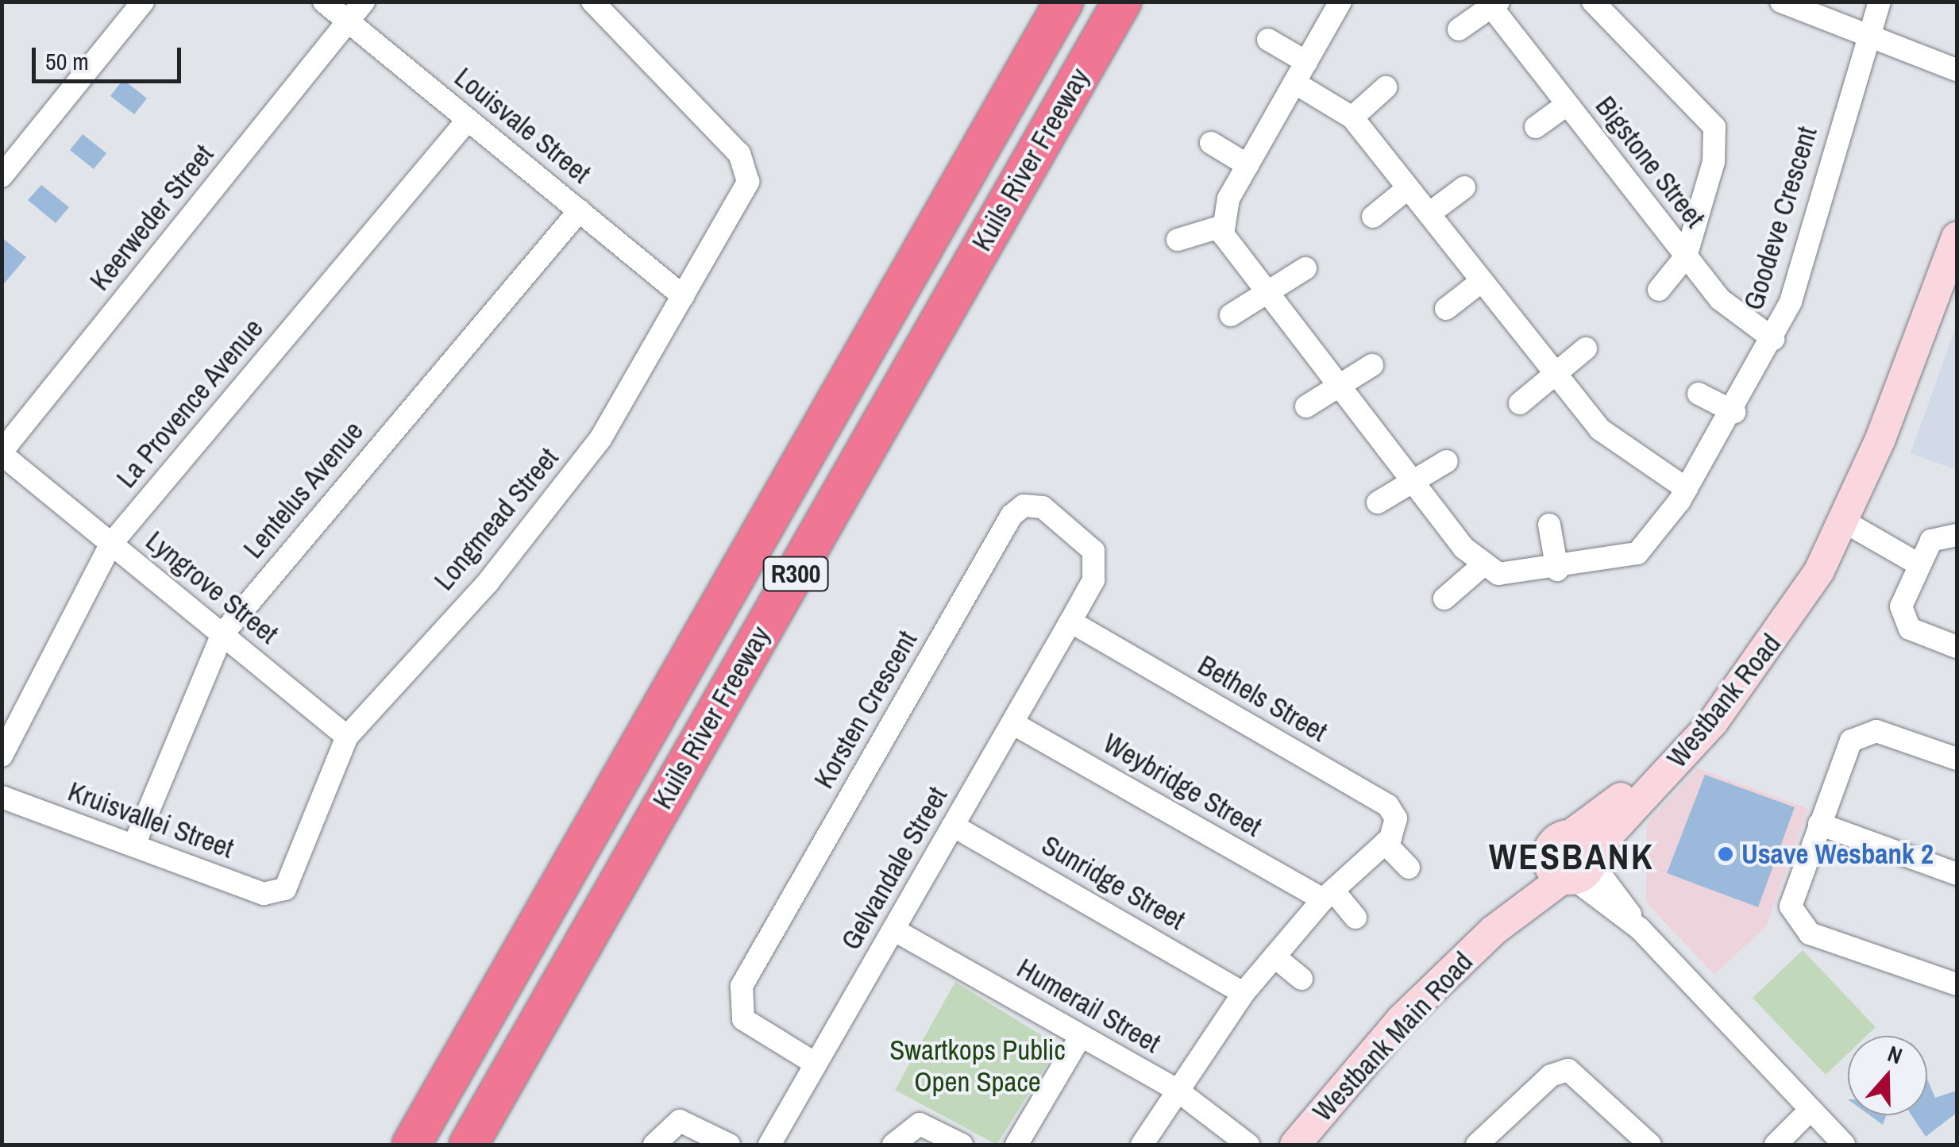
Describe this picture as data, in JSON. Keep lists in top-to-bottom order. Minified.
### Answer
{"streets":{"highway":["Kuils River Freeway","R300"],"street":["Louisvale Street","Bigstone Street","Keerweder Street","Goodeve Crescent","La Provence Avenue","Lentelus Avenue","Longmead Street","Lyngrove Street","Bethels Street","Westbank Road","Korsten Crescent","Weybridge Street","Kruisvallei Street","Gelvandale Street","Sunridge Street","Humerail Street","Westbank Main Road"]},"crossings":[["Louisvale Street","Keerweder Street"],["Louisvale Street","La Provence Avenue"],["Louisvale Street","Lentelus Avenue"],["Louisvale Street","Longmead Street"],["Bigstone Street","Goodeve Crescent"],["Keerweder Street","Lyngrove Street"],["La Provence Avenue","Lyngrove Street"],["Lentelus Avenue","Lyngrove Street"],["Lentelus Avenue","Kruisvallei Street"],["Longmead Street","Lyngrove Street"],["Longmead Street","Kruisvallei Street"],["Bethels Street","Korsten Crescent"],["Bethels Street","Gelvandale Street"],["Westbank Road","Westbank Main Road"],["Korsten Crescent","Gelvandale Street"],["Weybridge Street","Gelvandale Street"],["Gelvandale Street","Sunridge Street"],["Gelvandale Street","Humerail Street"]],"districts":["WESBANK"],"parks":["Swartkops Public Open Space"],"places":["Usave Wesbank 2"],"scale_bar":"50 m","north":"top"}
